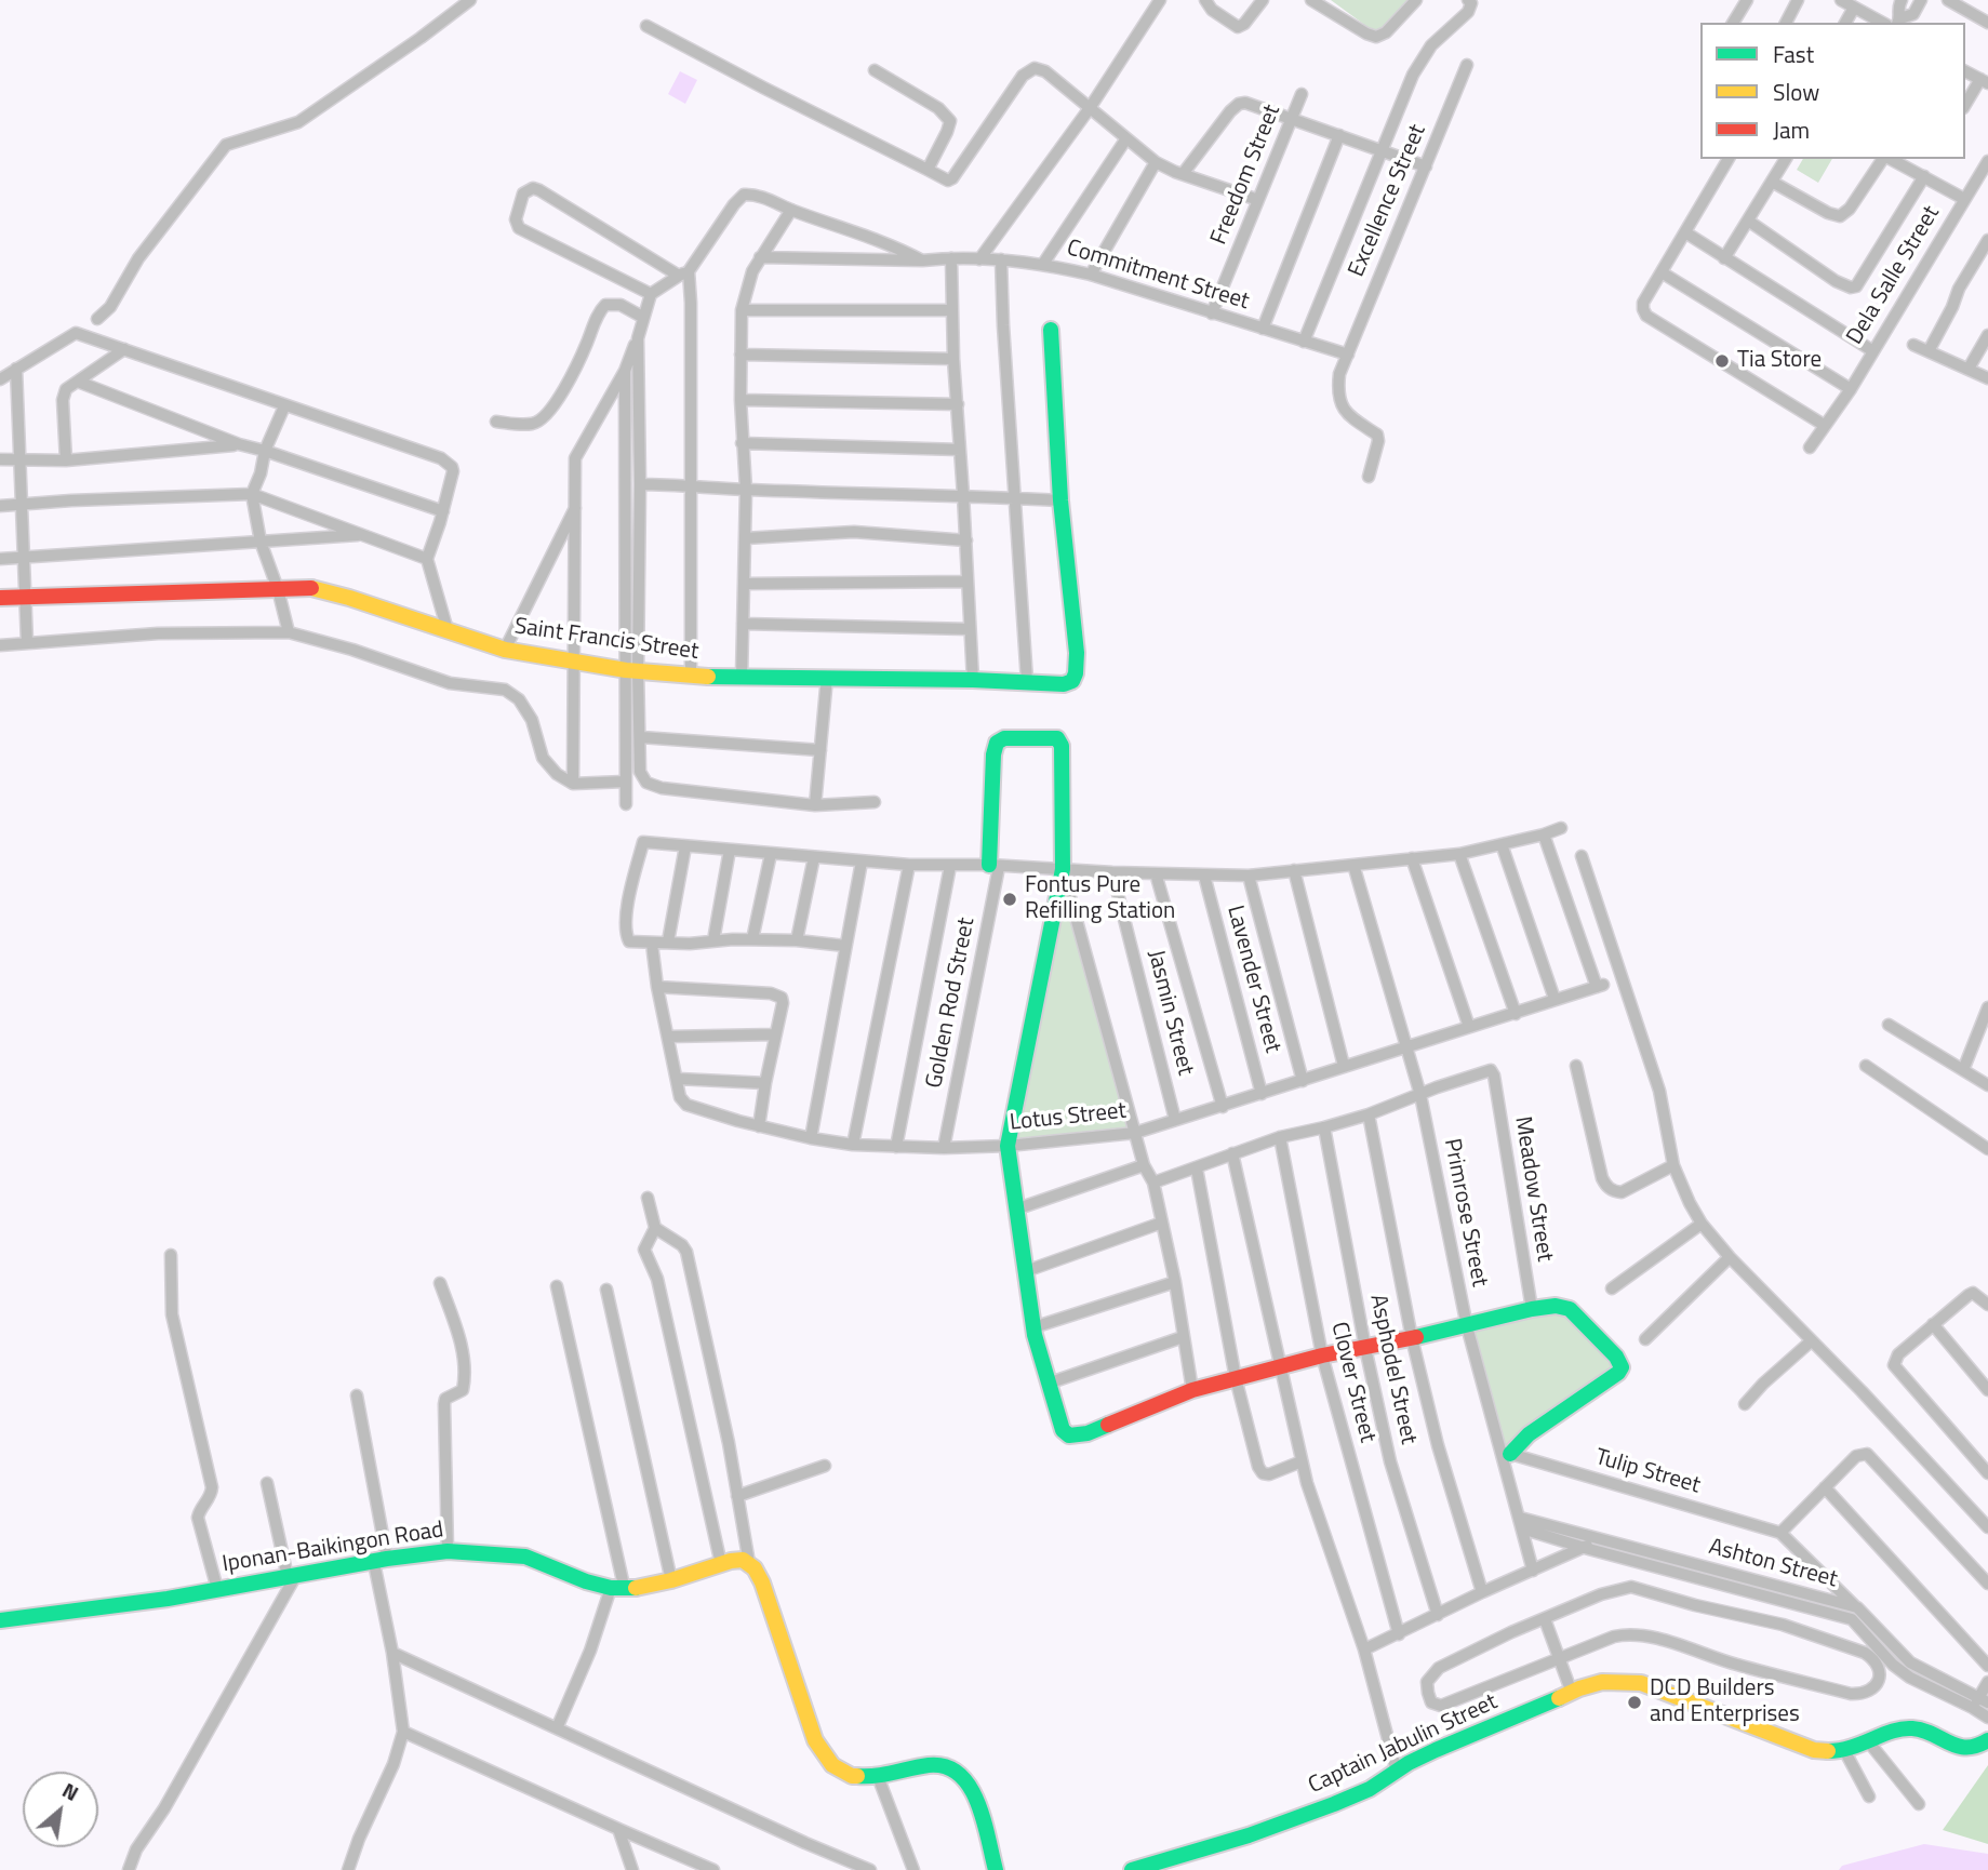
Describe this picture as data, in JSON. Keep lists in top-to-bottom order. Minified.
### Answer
{"streets":{"street":["Freedom Street","Excellence Street","Commitment Street","Dela Salle Street","Saint Francis Street","Lavender Street","Golden Rod Street","Jasmin Street","Lotus Street","Meadow Street","Primrose Street","Asphodel Street","Clover Street","Tulip Street","Iponan-Baikingon Road","Ashton Street","Captain Jabulin Street"]},"crossings":[["Freedom Street","Commitment Street"],["Excellence Street","Commitment Street"],["Lavender Street","Lotus Street"],["Golden Rod Street","Lotus Street"],["Jasmin Street","Lotus Street"],["Lotus Street","Primrose Street"],["Meadow Street","Primrose Street"],["Primrose Street","Tulip Street"],["Primrose Street","Ashton Street"]],"places":["Tia Store","Fontus Pure Refilling Station","DCD Builders and Enterprises"],"legend":["Fast","Slow","Jam"],"north":"top right"}
